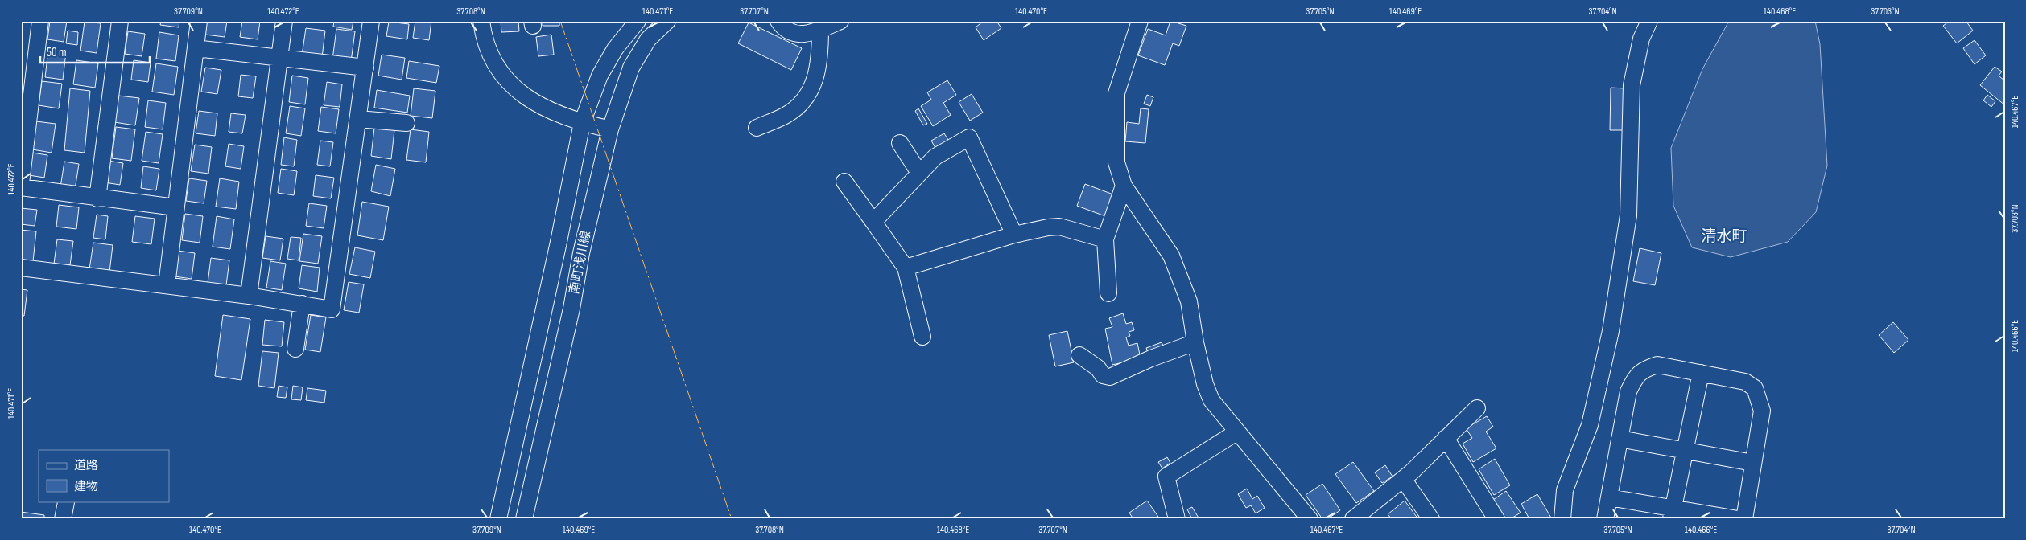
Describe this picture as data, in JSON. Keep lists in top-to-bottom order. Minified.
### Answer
{"streets":{"street":["南町浅川線"]},"districts":["清水町"],"legend":["道路","建物"],"scale_bar":"50 m","coordinates":["37.709°N","140.472°E","37.708°N","140.471°E","37.707°N","140.470°E","37.705°N","140.469°E","37.704°N","140.468°E","37.703°N","140.467°E","140.466°E"]}
